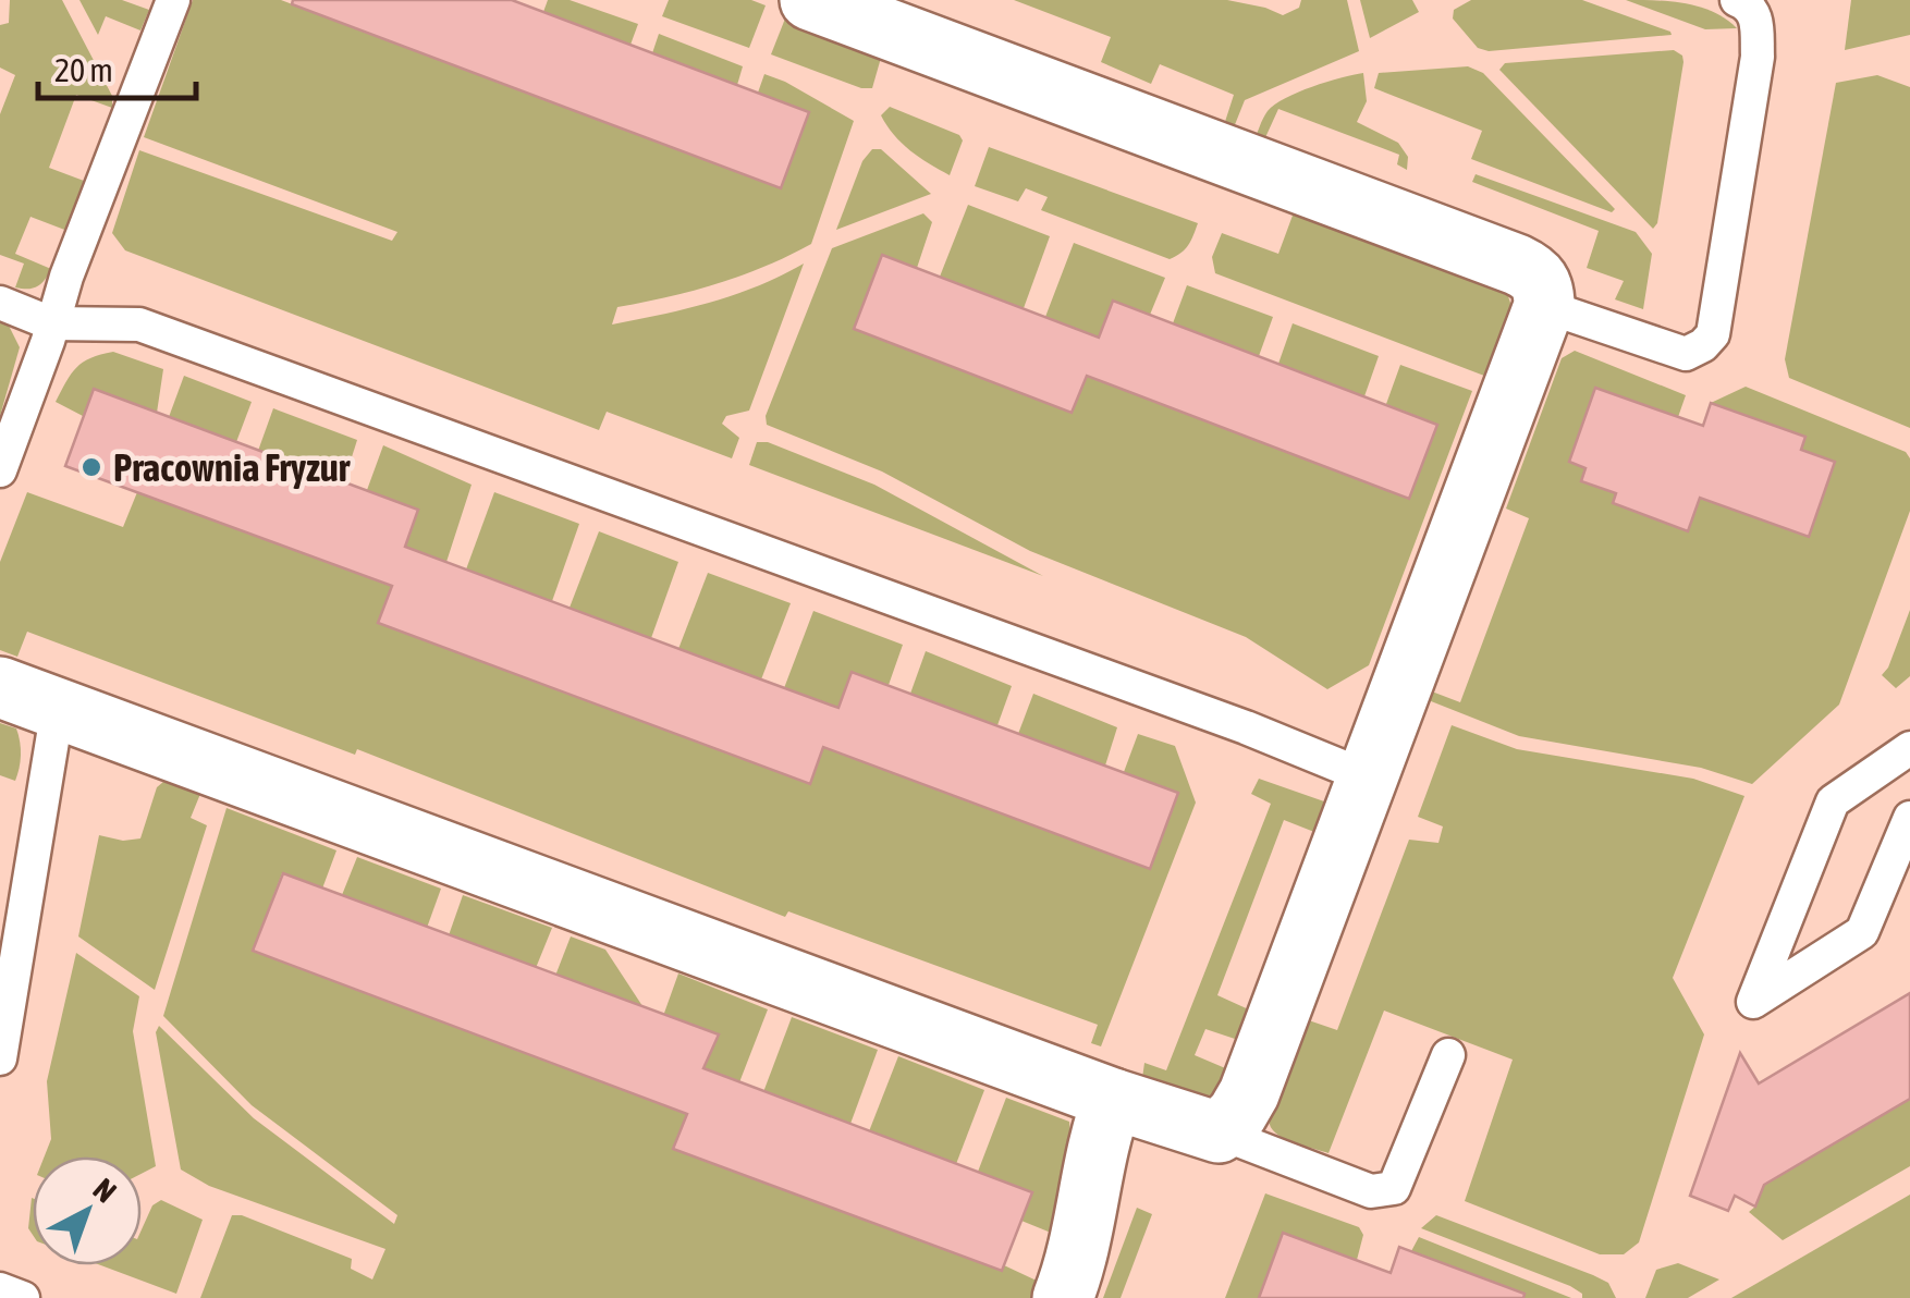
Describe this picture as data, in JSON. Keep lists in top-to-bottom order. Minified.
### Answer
{"places":["Pracownia Fryzur"],"scale_bar":"20 m","north":"top right"}
